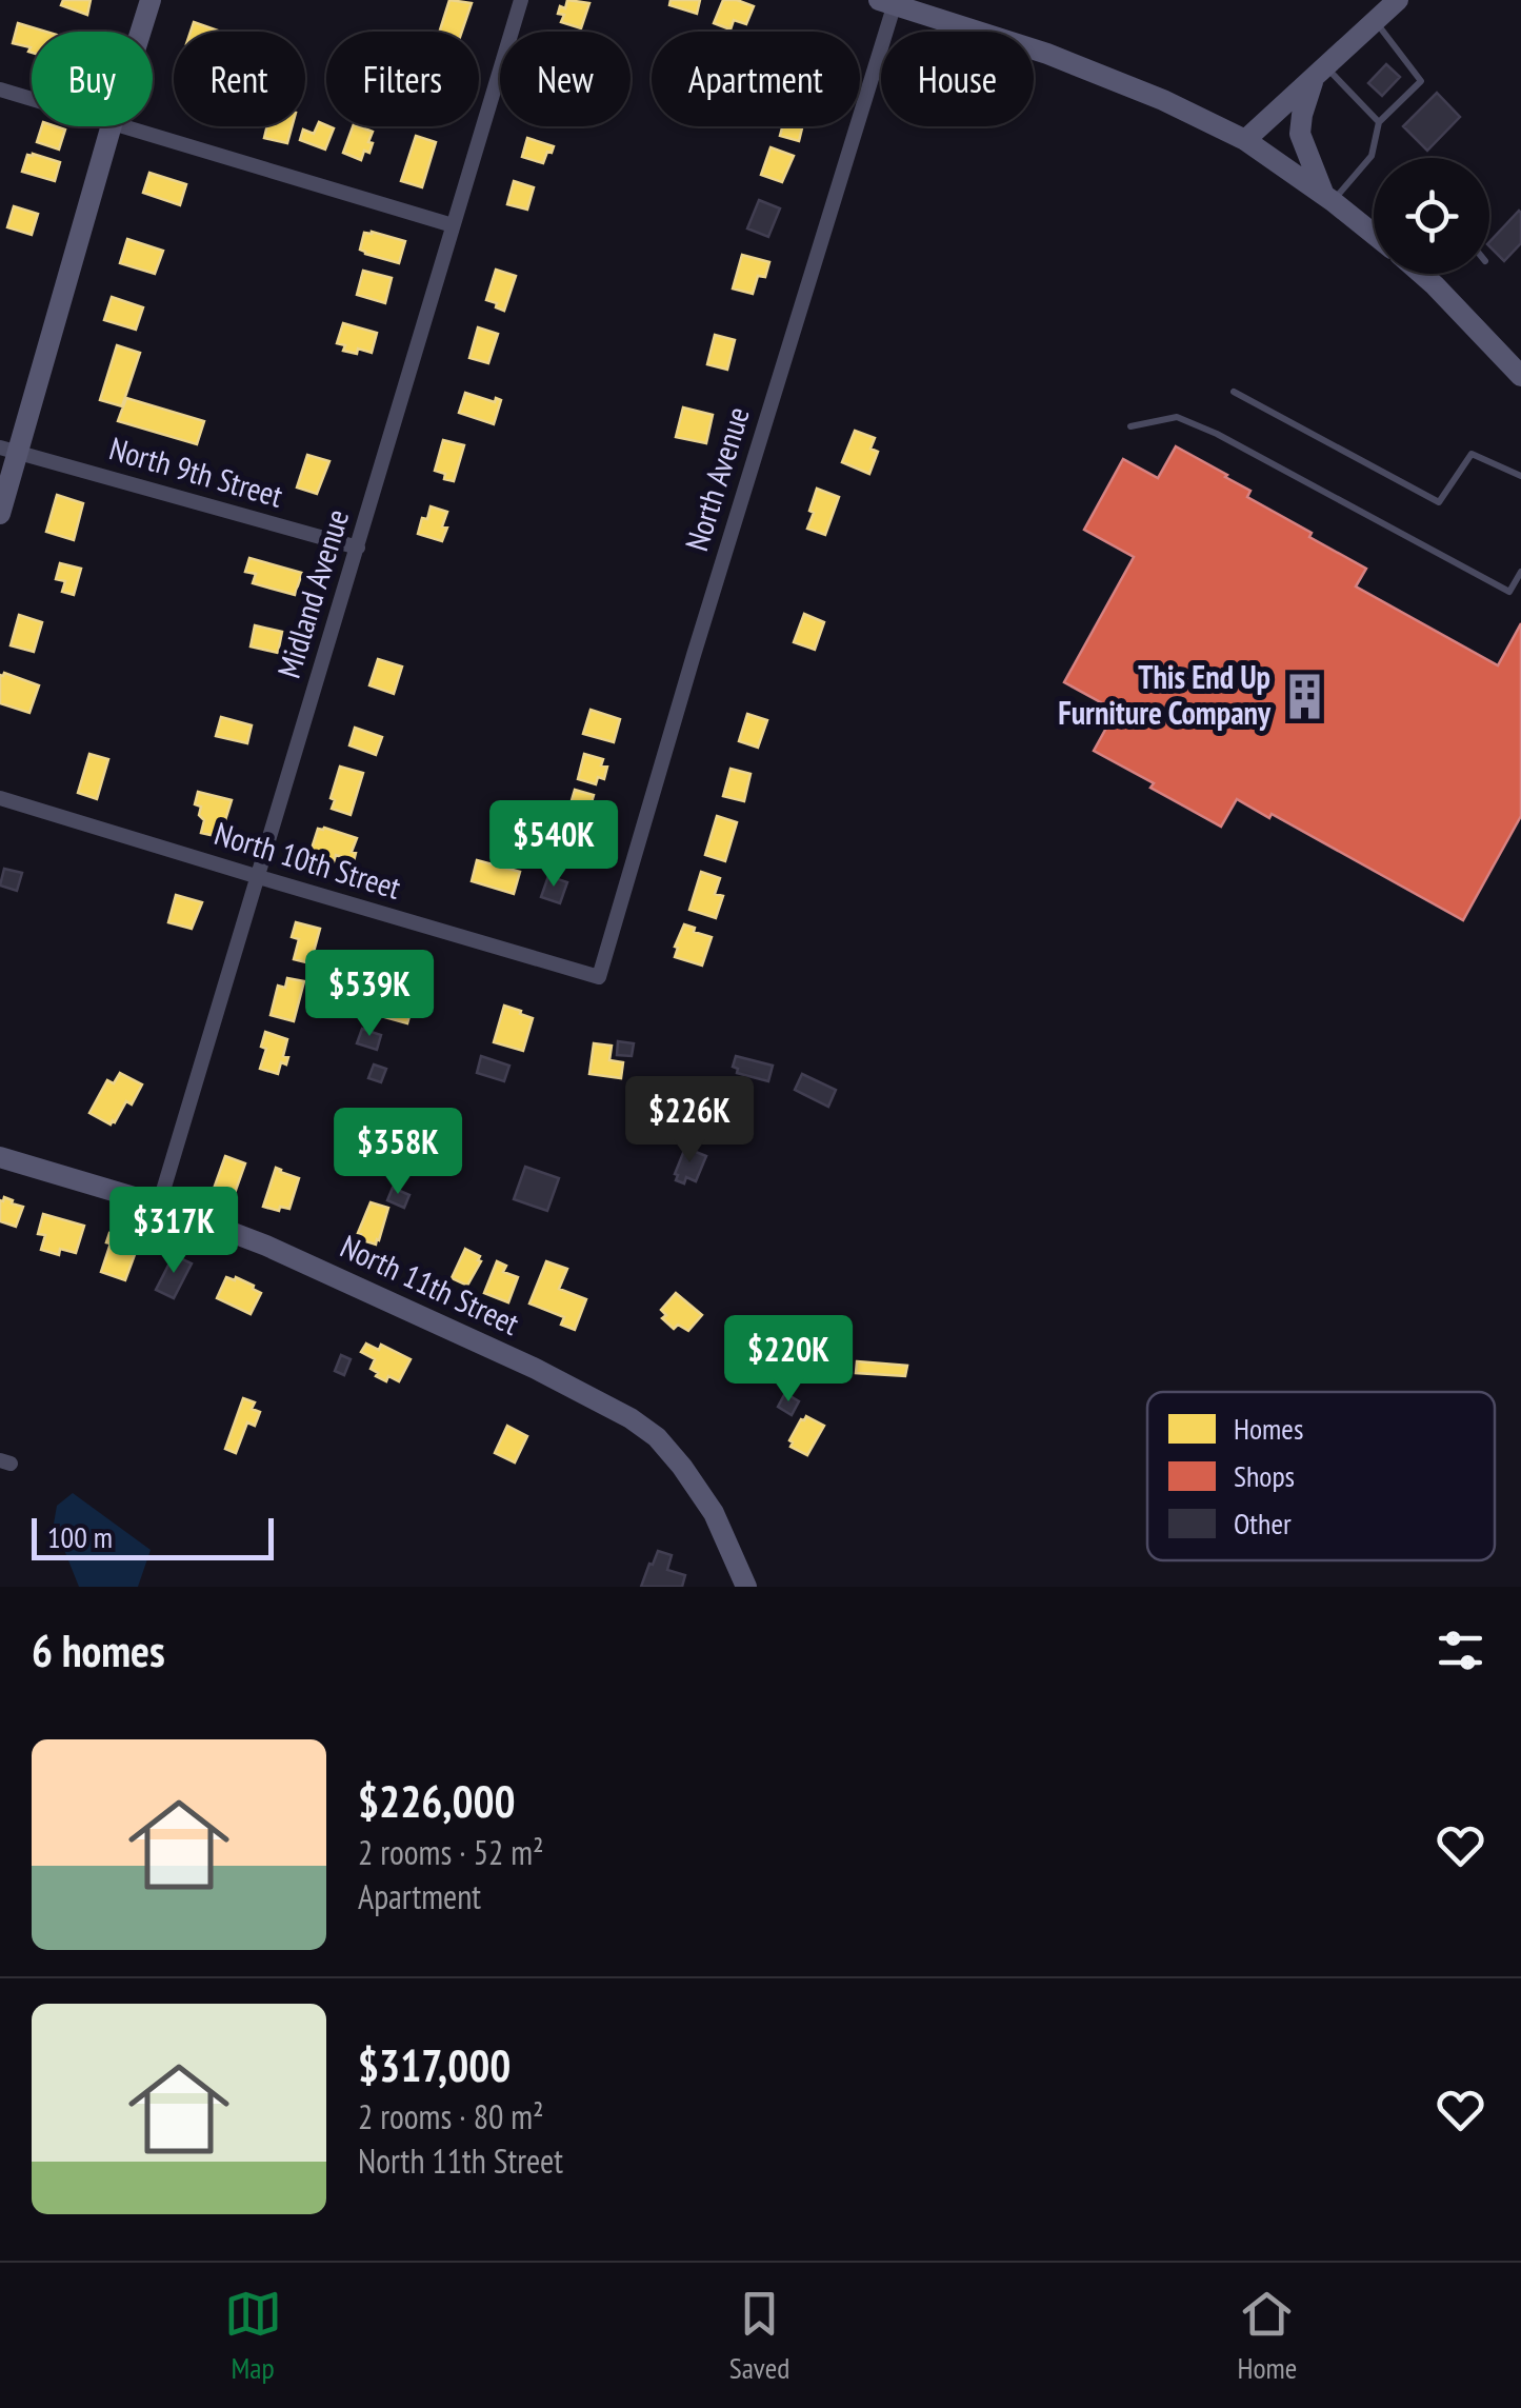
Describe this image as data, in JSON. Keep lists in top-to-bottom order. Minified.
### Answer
{"streets":{"street":["North 9th Street","North Avenue","Midland Avenue","North 10th Street","North 11th Street"]},"crossings":[["North 9th Street","Midland Avenue"],["North Avenue","North 10th Street"],["Midland Avenue","North 10th Street"],["Midland Avenue","North 11th Street"]],"places":{"building":["This End Up Furniture Company"]},"legend":["Homes","Shops","Other"],"scale_bar":"100 m","page":{"chip":["Buy","Rent","Filters","New","Apartment","House"],"price":["$540K","$539K","$226K","$358K","$317K","$220K"],"scale":"100 m","heading":"6 homes","list":[{"name":"$226,000","note":"2 rooms · 52 m² · Apartment"},{"name":"$317,000","note":"2 rooms · 80 m² · North 11th Street"}],"tabs":["Map","Saved","Home"]}}
